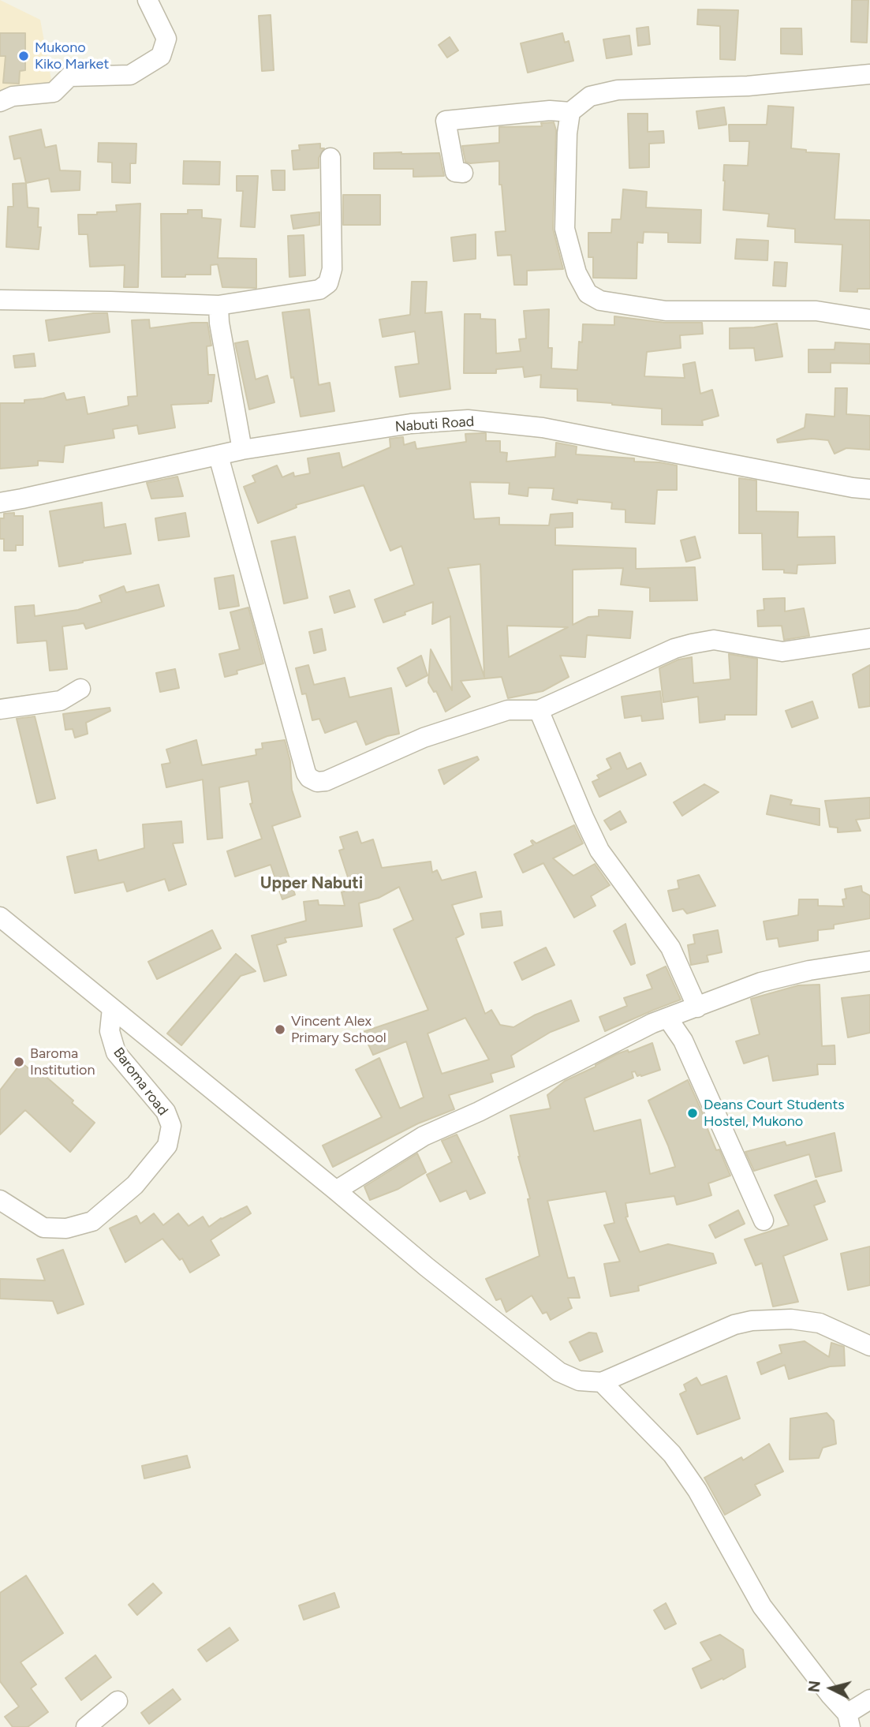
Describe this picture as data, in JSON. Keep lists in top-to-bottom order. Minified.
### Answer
{"streets":{"street":["Nabuti Road","Baroma road"]},"districts":["Upper Nabuti"],"places":["Mukono Kiko Market","Vincent Alex Primary School","Baroma Institution","Deans Court Students Hostel, Mukono"],"north":"left"}
